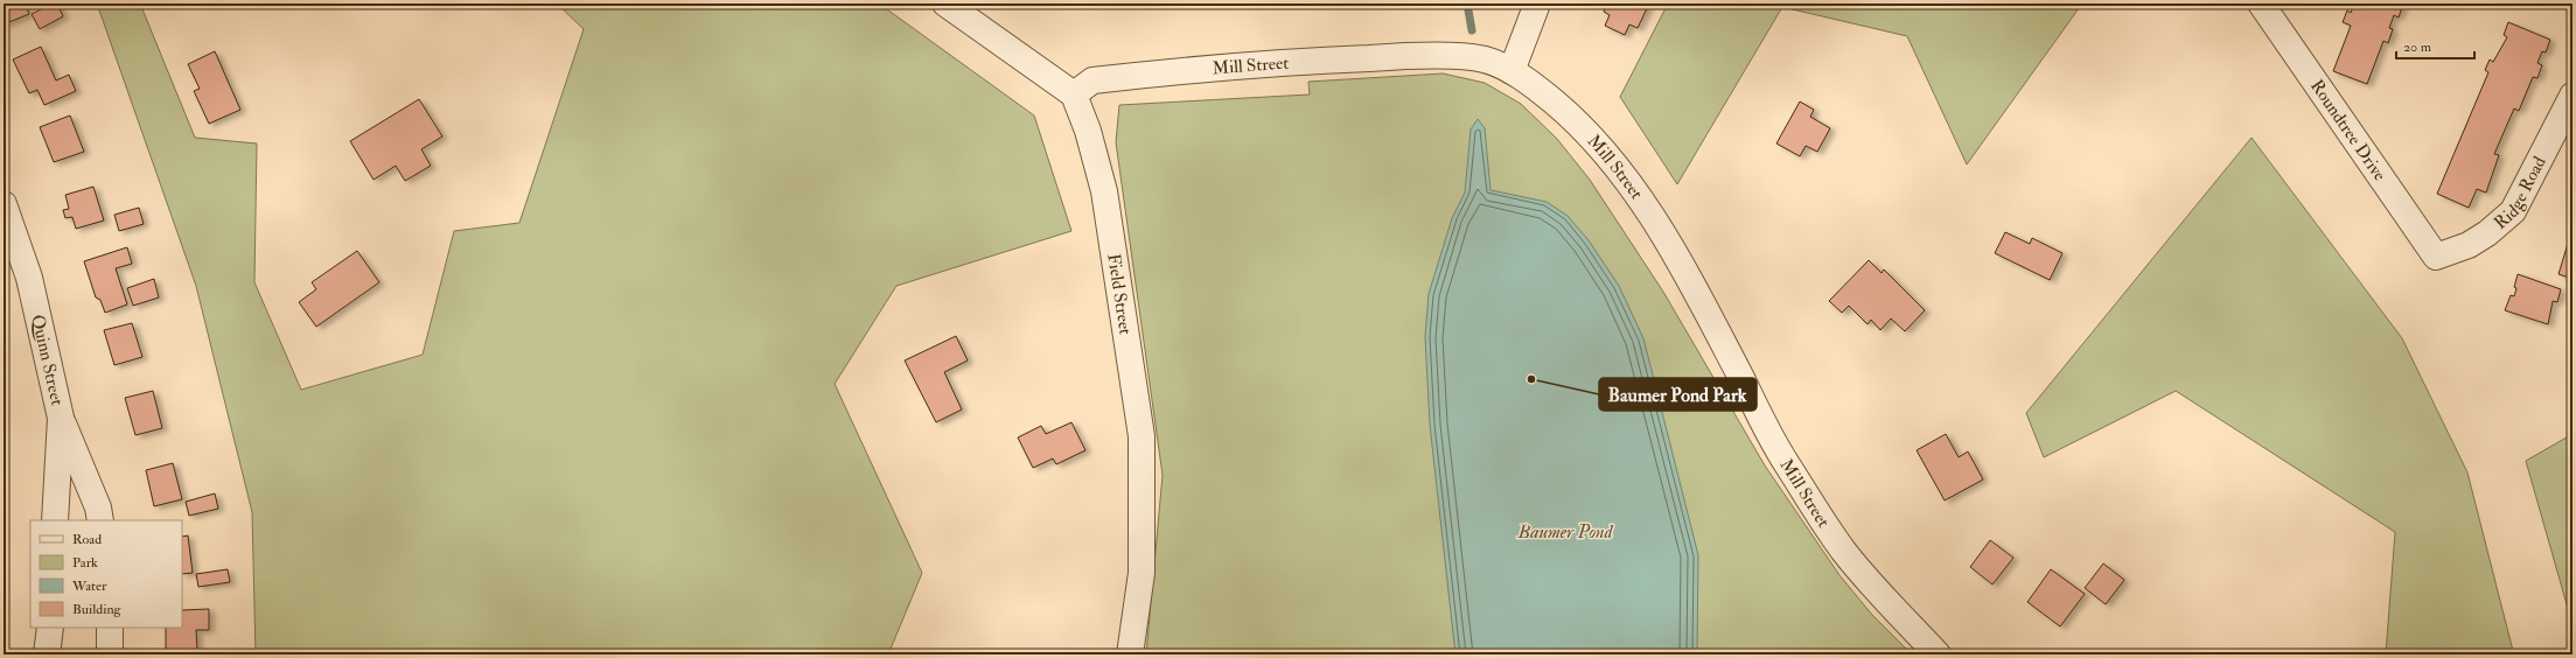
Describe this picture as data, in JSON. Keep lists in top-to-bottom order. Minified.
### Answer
{"streets":{"street":["Mill Street","Roundtree Drive","Ridge Road","Field Street","Quinn Street"]},"crossings":[["Mill Street","Field Street"],["Roundtree Drive","Ridge Road"]],"water":["Baumer Pond"],"places":["Baumer Pond Park"],"legend":["Road","Park","Water","Building"],"scale_bar":"20 m"}
